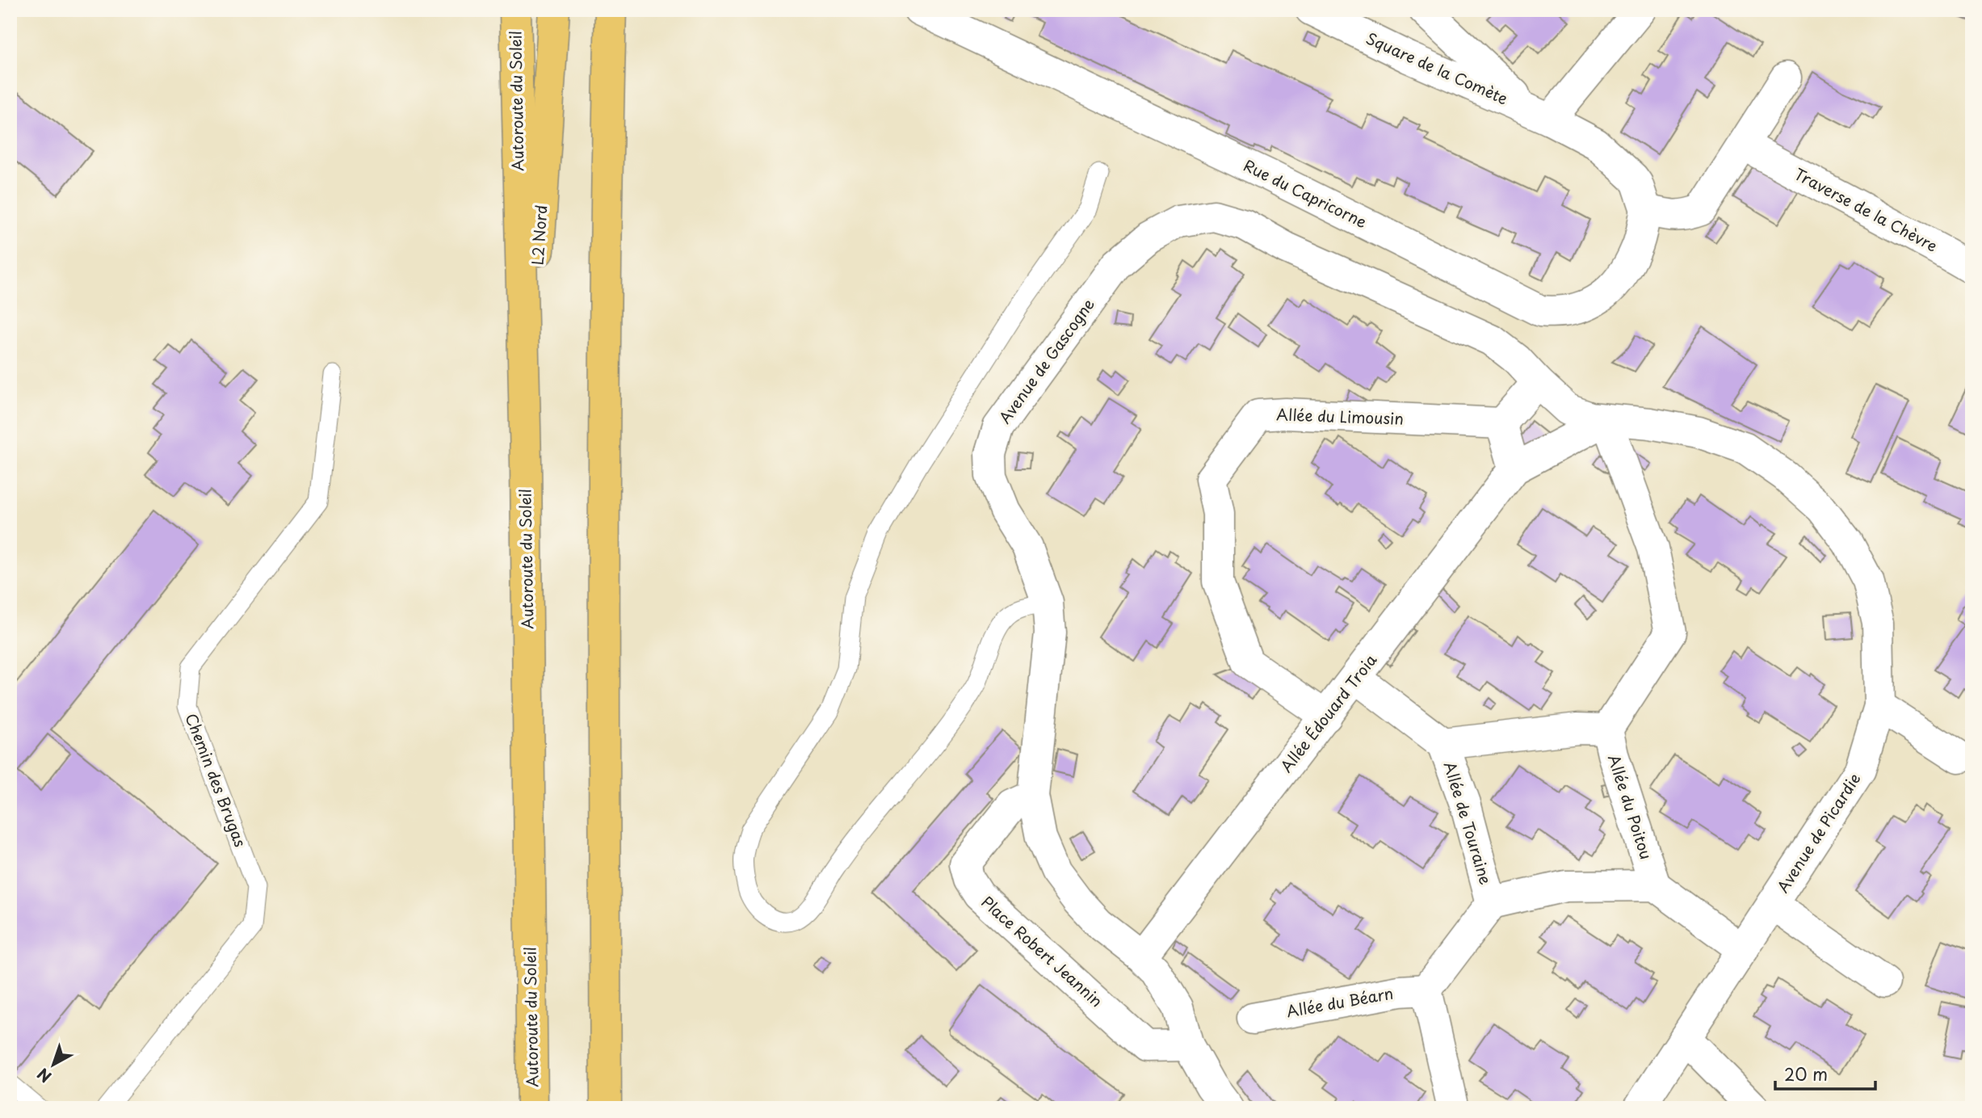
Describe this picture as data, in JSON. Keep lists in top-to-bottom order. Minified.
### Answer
{"streets":{"highway":["Autoroute du Soleil","L2 Nord"],"street":["Square de la Comète","Rue du Capricorne","Traverse de la Chèvre","Avenue de Gascogne","Allée du Limousin","Allée Édouard Troia","Allée du Poitou","Allée de Touraine","Avenue de Picardie","Place Robert Jeannin","Allée du Béarn"],"lane":["Chemin des Brugas"]},"crossings":[["Square de la Comète","Rue du Capricorne"],["Autoroute du Soleil","L2 Nord"],["Avenue de Gascogne","Allée Édouard Troia"],["Avenue de Gascogne","Avenue de Picardie"],["Avenue de Gascogne","Place Robert Jeannin"],["Allée du Limousin","Allée Édouard Troia"],["Allée Édouard Troia","Allée de Touraine"],["Allée Édouard Troia","Avenue de Picardie"],["Allée du Poitou","Allée de Touraine"]],"scale_bar":"20 m","north":"bottom left"}
